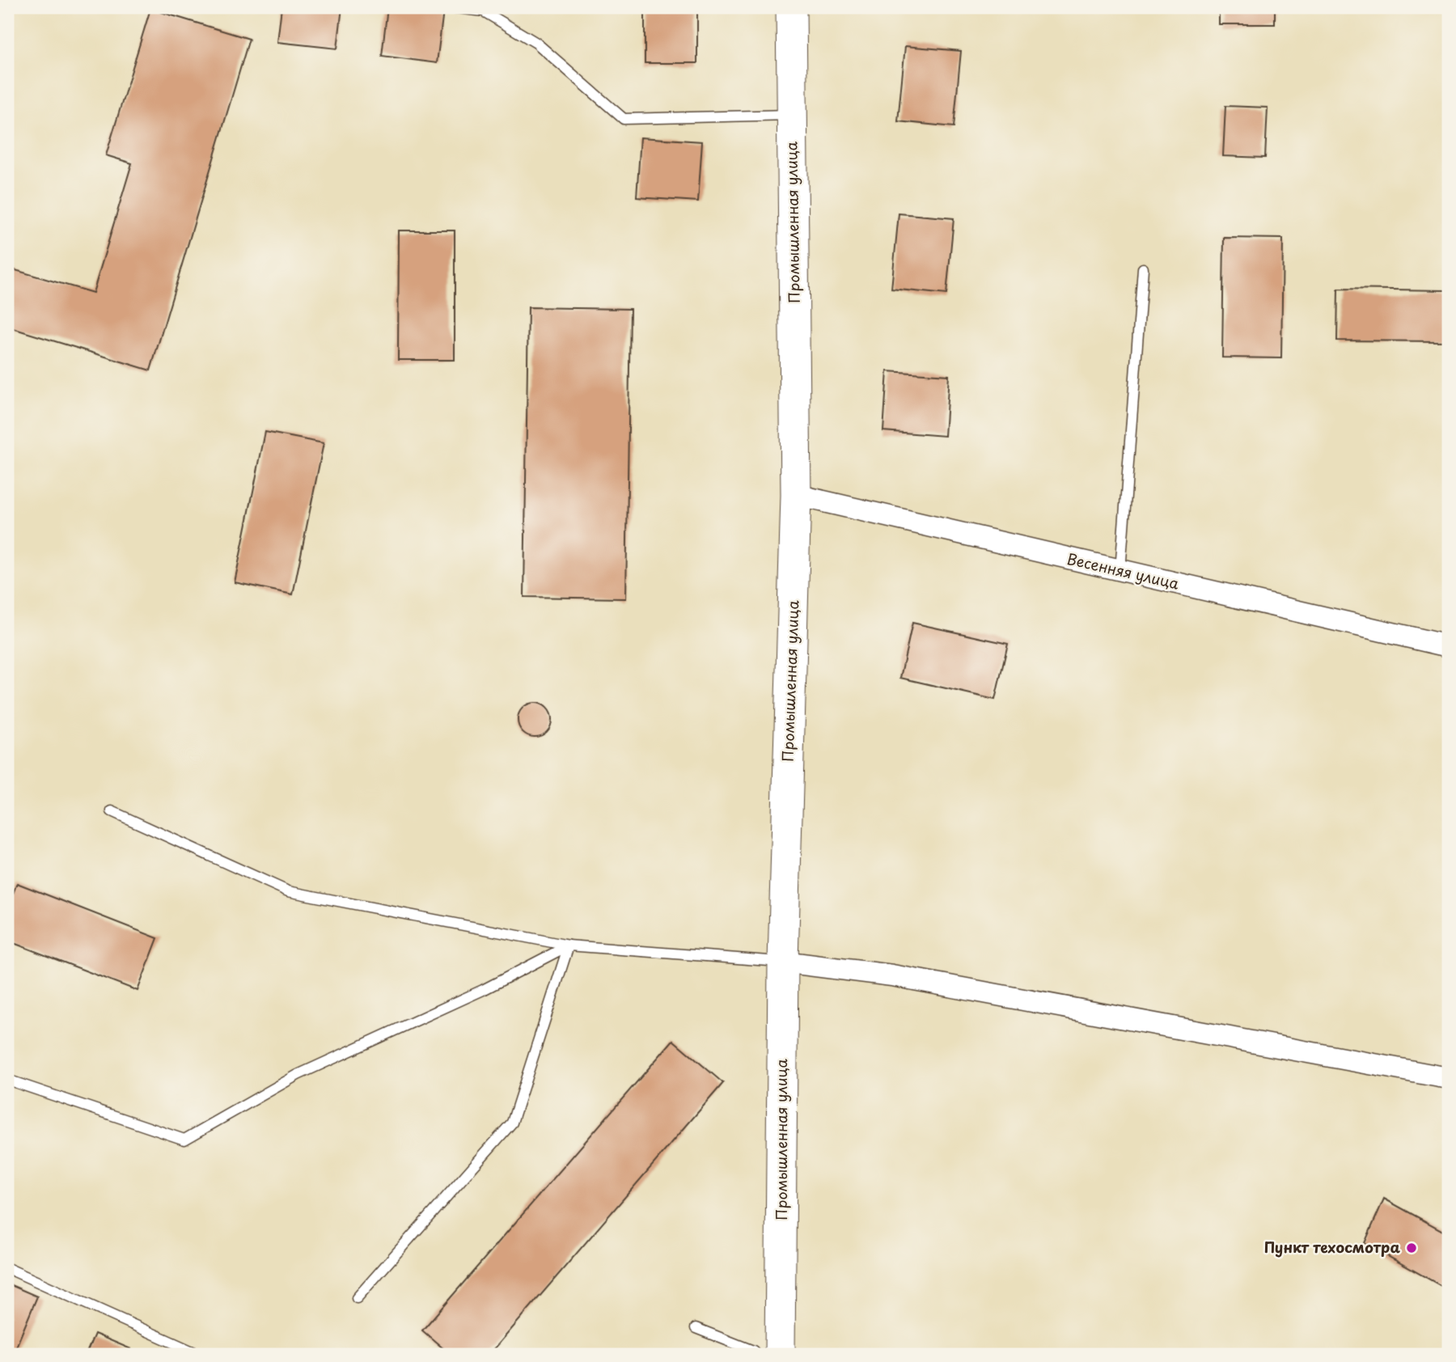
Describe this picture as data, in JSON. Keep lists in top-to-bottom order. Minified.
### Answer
{"streets":{"main road":["Промышленная улица"],"street":["Весенняя улица"]},"crossings":[["Промышленная улица","Весенняя улица"]],"places":["Пункт техосмотра"]}
